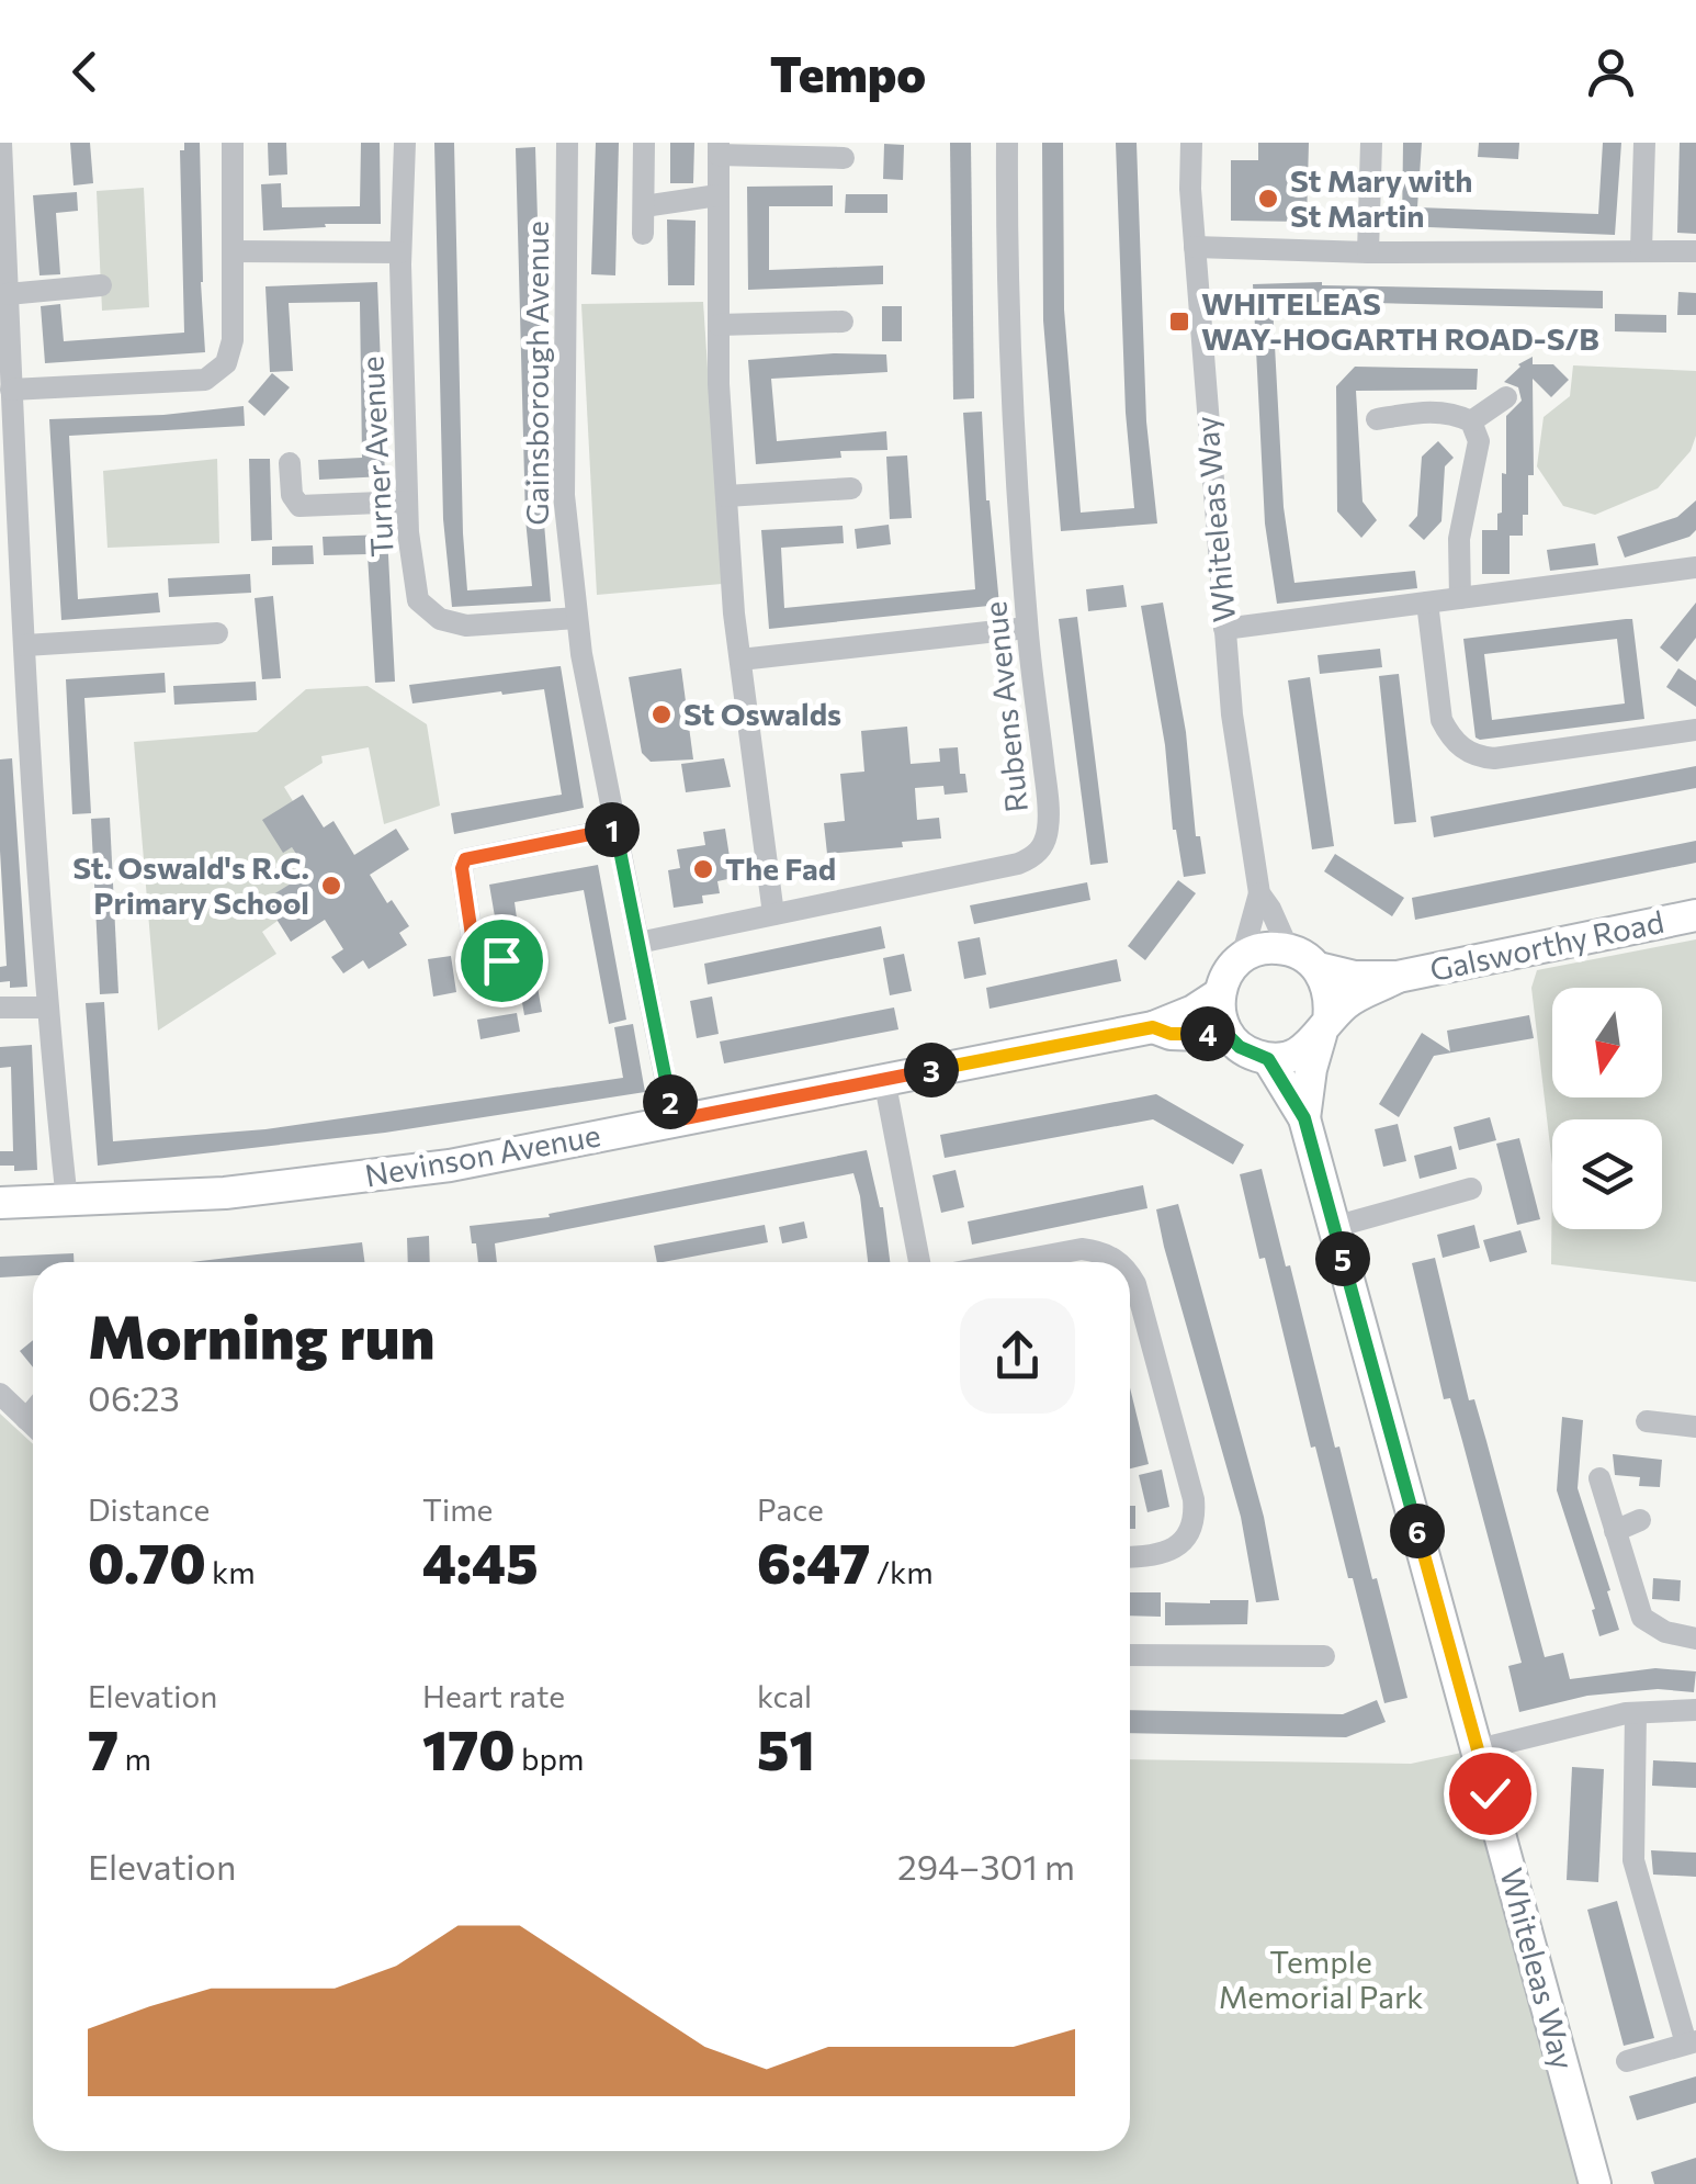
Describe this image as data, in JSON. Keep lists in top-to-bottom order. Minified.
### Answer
{"streets":{"main road":["Whiteleas Way","Galsworthy Road","Nevinson Avenue"],"street":["Gainsborough Avenue","Turner Avenue","Rubens Avenue"]},"crossings":[["Gainsborough Avenue","Turner Avenue"],["Gainsborough Avenue","Rubens Avenue"],["Gainsborough Avenue","Nevinson Avenue"],["Whiteleas Way","Galsworthy Road"],["Whiteleas Way","Nevinson Avenue"],["Galsworthy Road","Nevinson Avenue"]],"parks":["Temple Memorial Park"],"places":{"other":["St Mary with St Martin","St Oswalds","The Fad","St. Oswald's R.C. Primary School"],"transit":["WHITELEAS WAY-HOGARTH ROAD-S/B"]},"north":"bottom","page":{"header":"Tempo","pins":["1","4","3","2","5","6"],"heading":["Morning run","06:23"],"stats":[["Distance","0.70 km"],["Time","4:45"],["Pace","6:47 /km"],["Elevation","7 m"],["Heart rate","170 bpm"],["kcal","51"]],"chart":["Elevation","294–301 m"]}}
